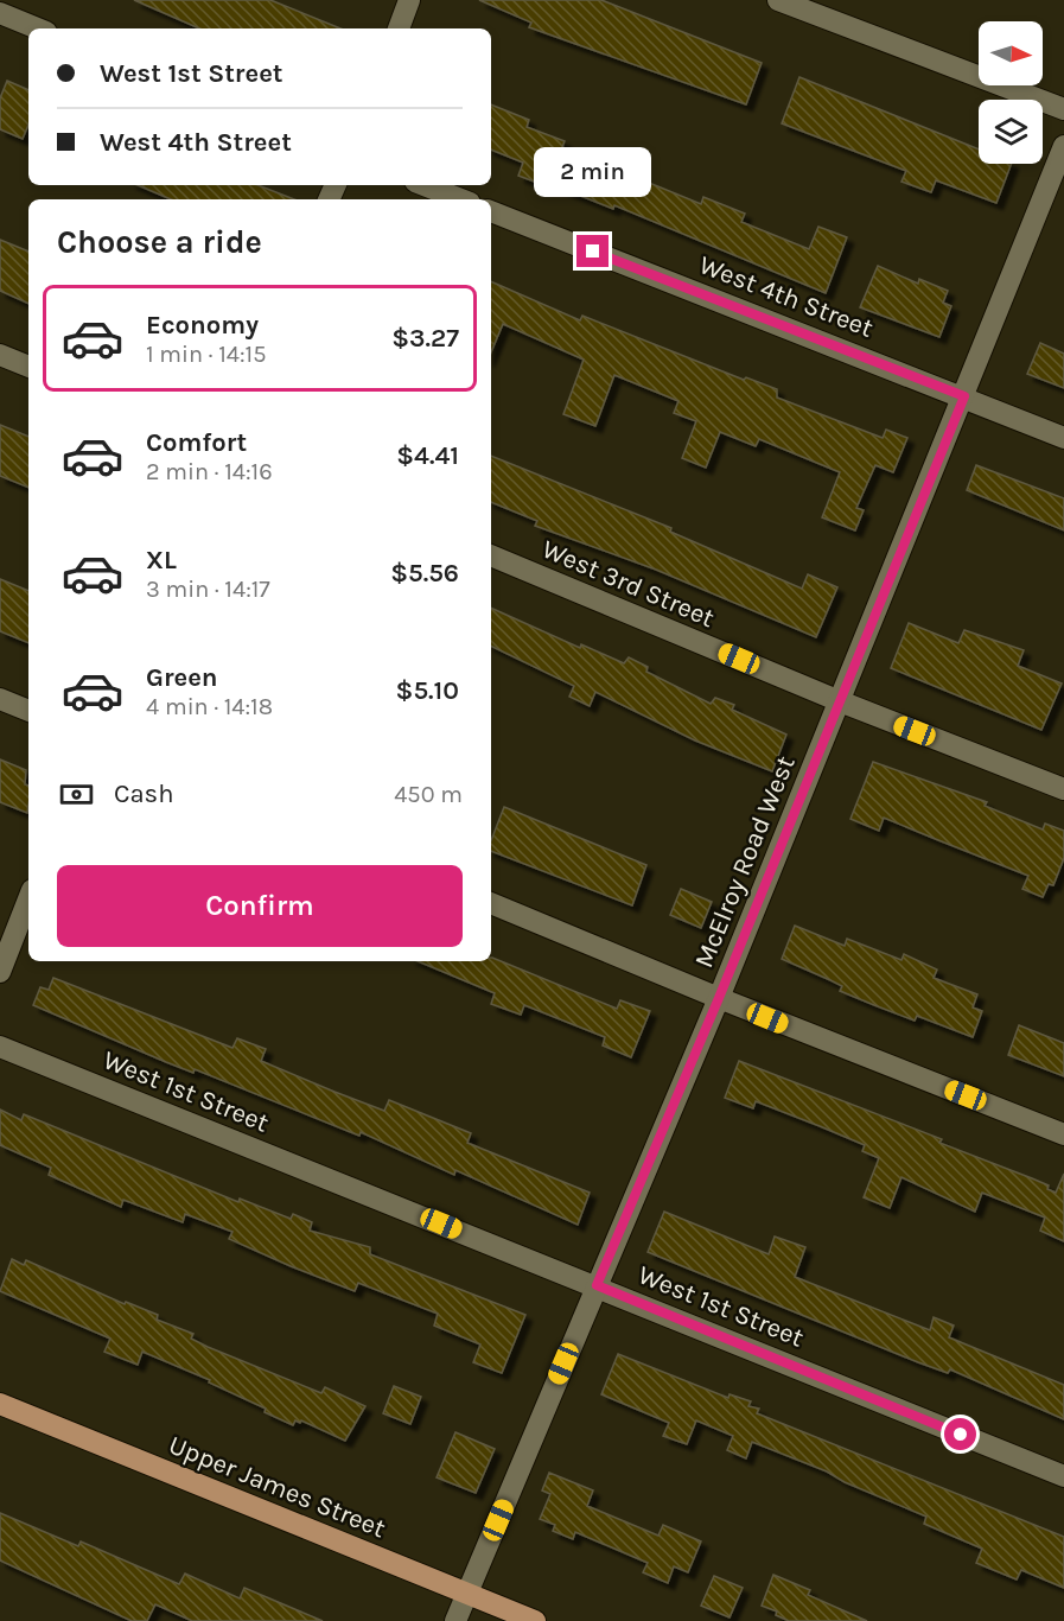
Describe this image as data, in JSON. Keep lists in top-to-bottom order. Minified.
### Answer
{"streets":{"main road":["Upper James Street"],"street":["West 4th Street","West 3rd Street","McElroy Road West","West 1st Street"]},"crossings":[["West 4th Street","McElroy Road West"],["West 3rd Street","McElroy Road West"],["McElroy Road West","West 1st Street"],["McElroy Road West","Upper James Street"]],"north":"right","page":{"banner":["West 1st Street","West 4th Street"],"bubble":"2 min","heading":"Choose a ride","list":[{"name":"Economy","note":"1 min · 14:15","value":"$3.27"},{"name":"Comfort","note":"2 min · 14:16","value":"$4.41"},{"name":"XL","note":"3 min · 14:17","value":"$5.56"},{"name":"Green","note":"4 min · 14:18","value":"$5.10"}],"pay":["Cash","450 m"],"buttons":"Confirm"}}
